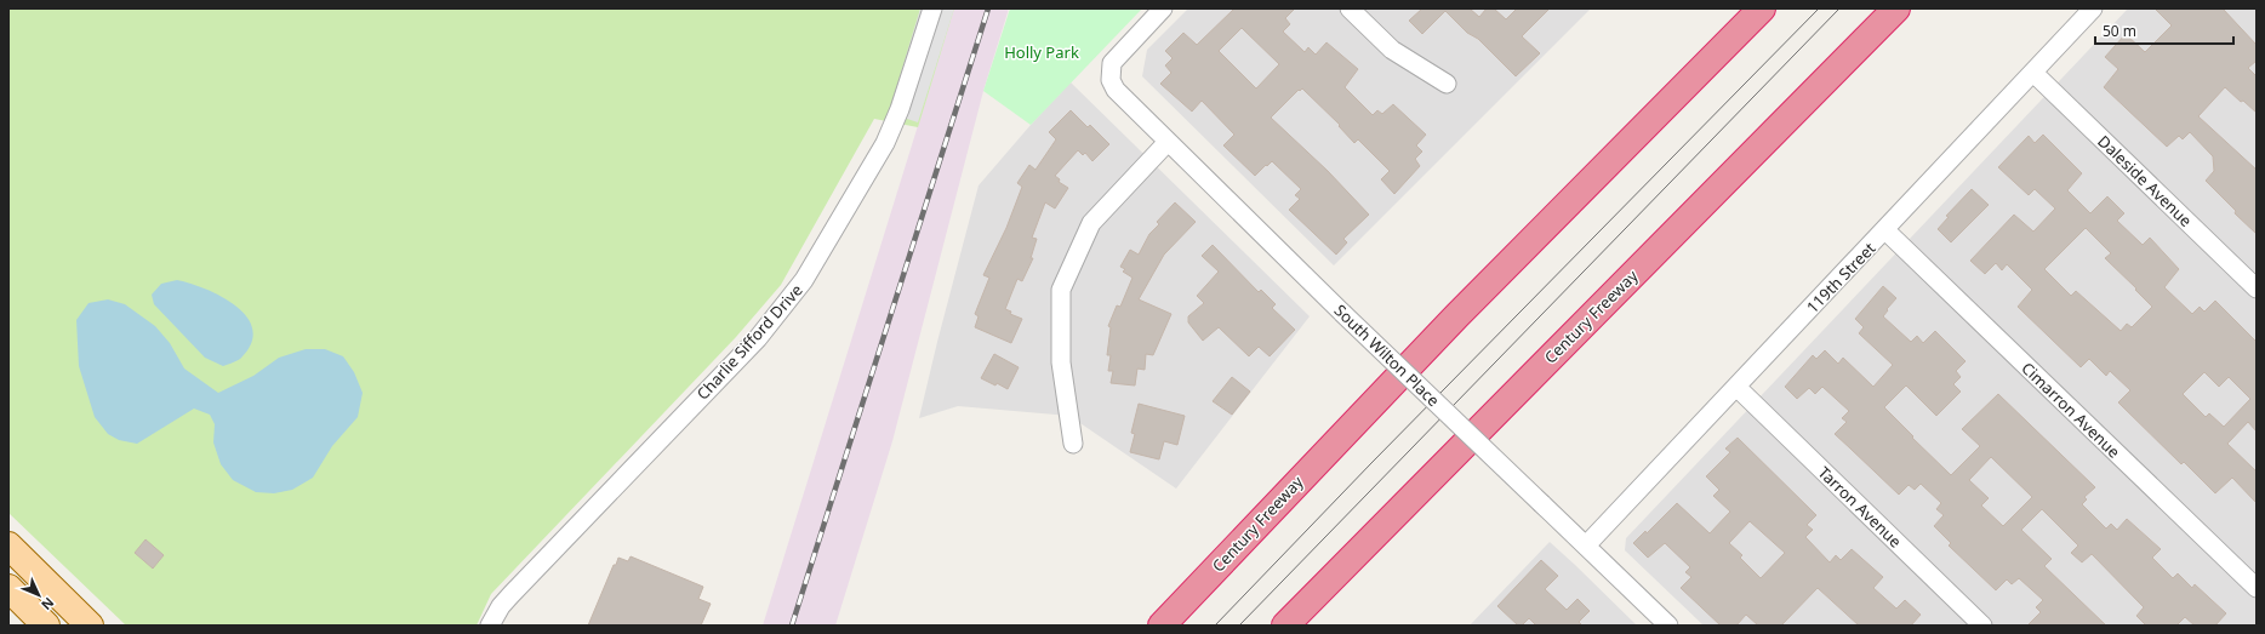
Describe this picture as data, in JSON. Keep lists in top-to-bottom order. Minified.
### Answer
{"streets":{"highway":["Century Freeway"],"street":["Daleside Avenue","119th Street","Charlie Sifford Drive","South Wilton Place","Cimarron Avenue","Tarron Avenue"]},"crossings":[["Daleside Avenue","119th Street"],["119th Street","South Wilton Place"],["119th Street","Cimarron Avenue"],["119th Street","Tarron Avenue"]],"parks":["Holly Park"],"scale_bar":"50 m","north":"bottom right"}
